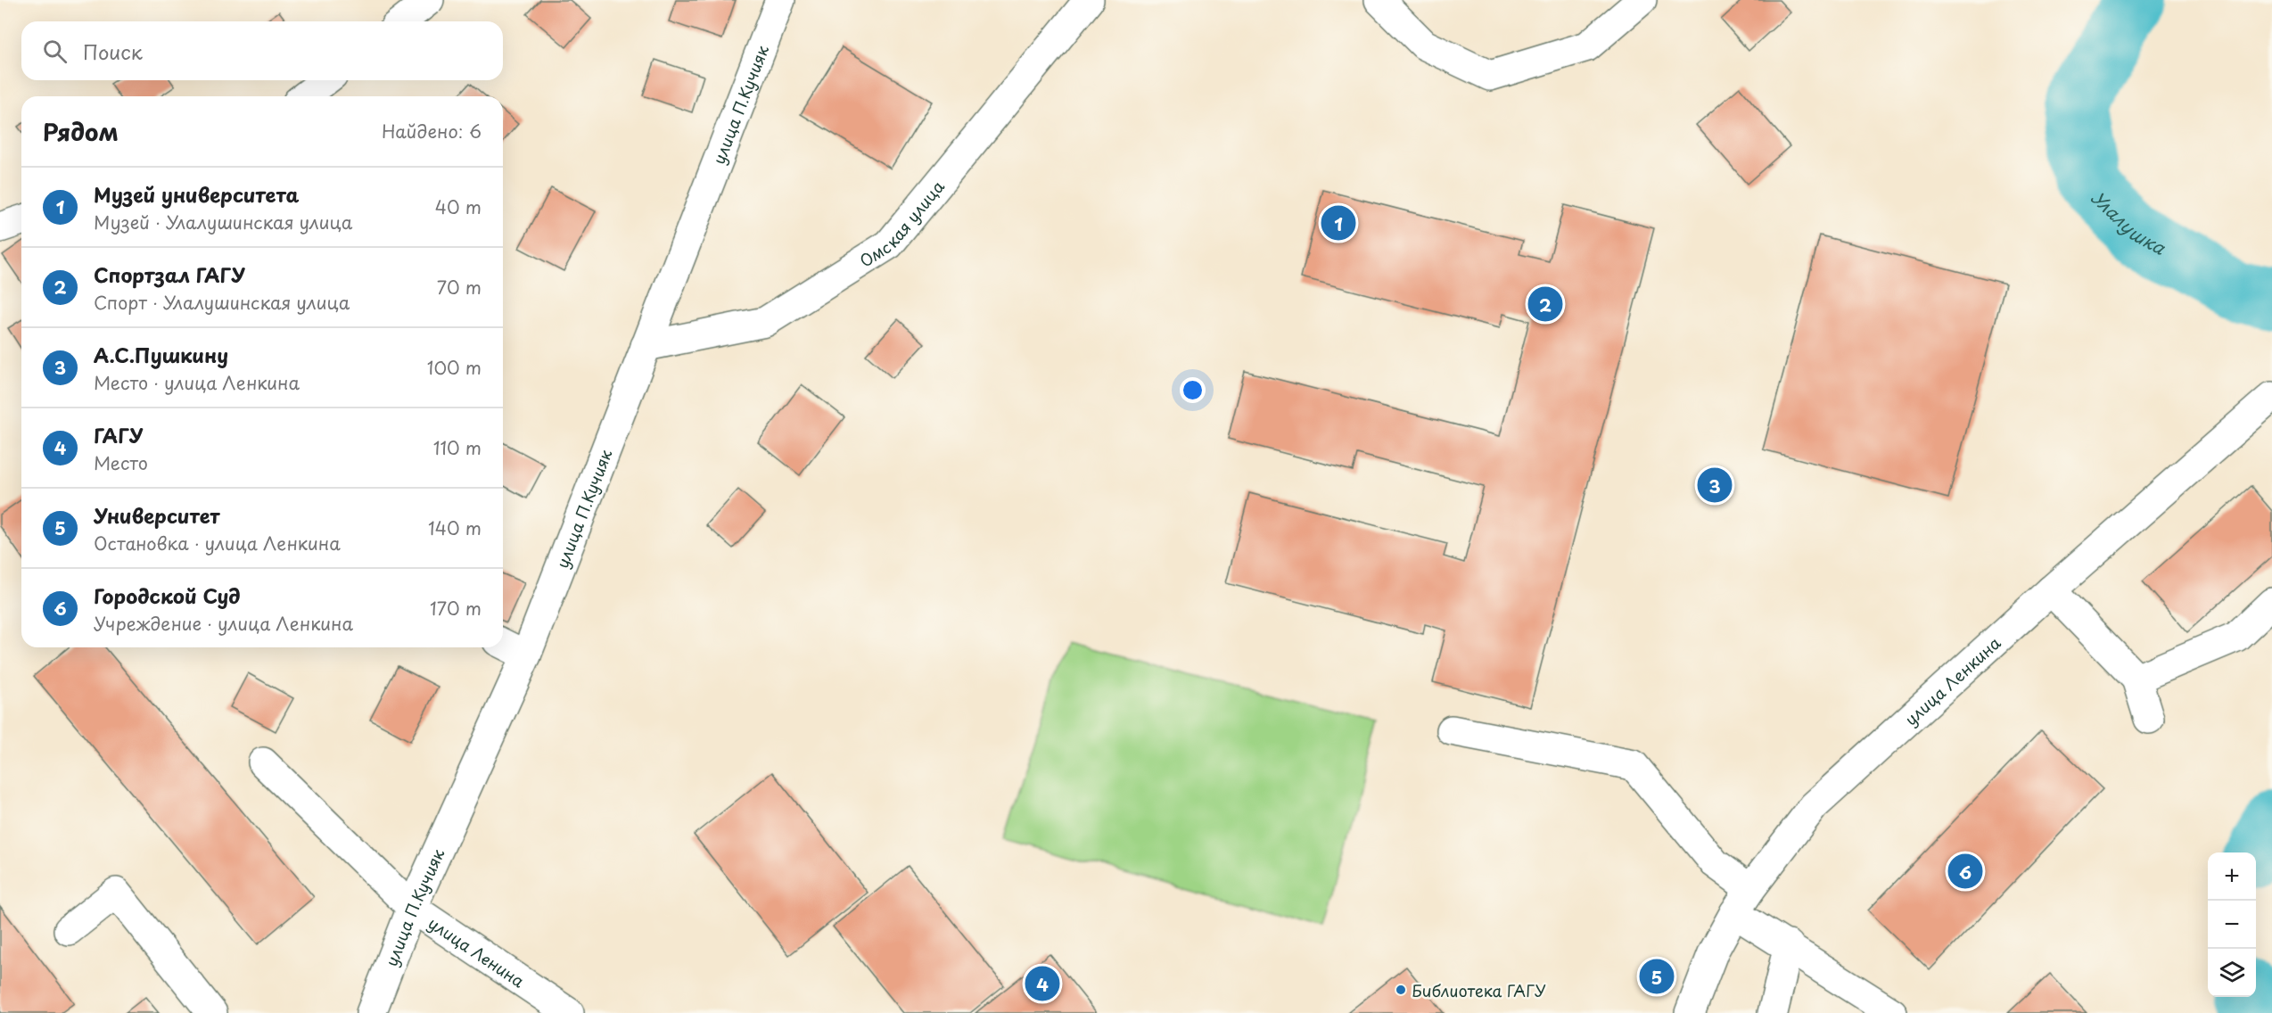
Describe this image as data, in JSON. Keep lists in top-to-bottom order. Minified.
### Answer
{"streets":{"street":["улица П.Кучияк","Омская улица","улица Ленкина","улица Ленина"]},"crossings":[["улица П.Кучияк","Омская улица"],["улица П.Кучияк","улица Ленина"]],"water":["Улалушка"],"places":["Библиотека ГАГУ"],"page":{"search":"Поиск","heading":["Рядом","Найдено: 6"],"list":[{"mark":"1","name":"Музей университета","note":"Музей · Улалушинская улица","value":"40 m"},{"mark":"2","name":"Спортзал ГАГУ","note":"Спорт · Улалушинская улица","value":"70 m"},{"mark":"3","name":"А.С.Пушкину","note":"Место · улица Ленкина","value":"100 m"},{"mark":"4","name":"ГАГУ","note":"Место","value":"110 m"},{"mark":"5","name":"Университет","note":"Остановка · улица Ленкина","value":"140 m"},{"mark":"6","name":"Городской Суд","note":"Учреждение · улица Ленкина","value":"170 m"}],"pins":["1","2","3","6","5","4"],"map_buttons":["+","−"]}}
